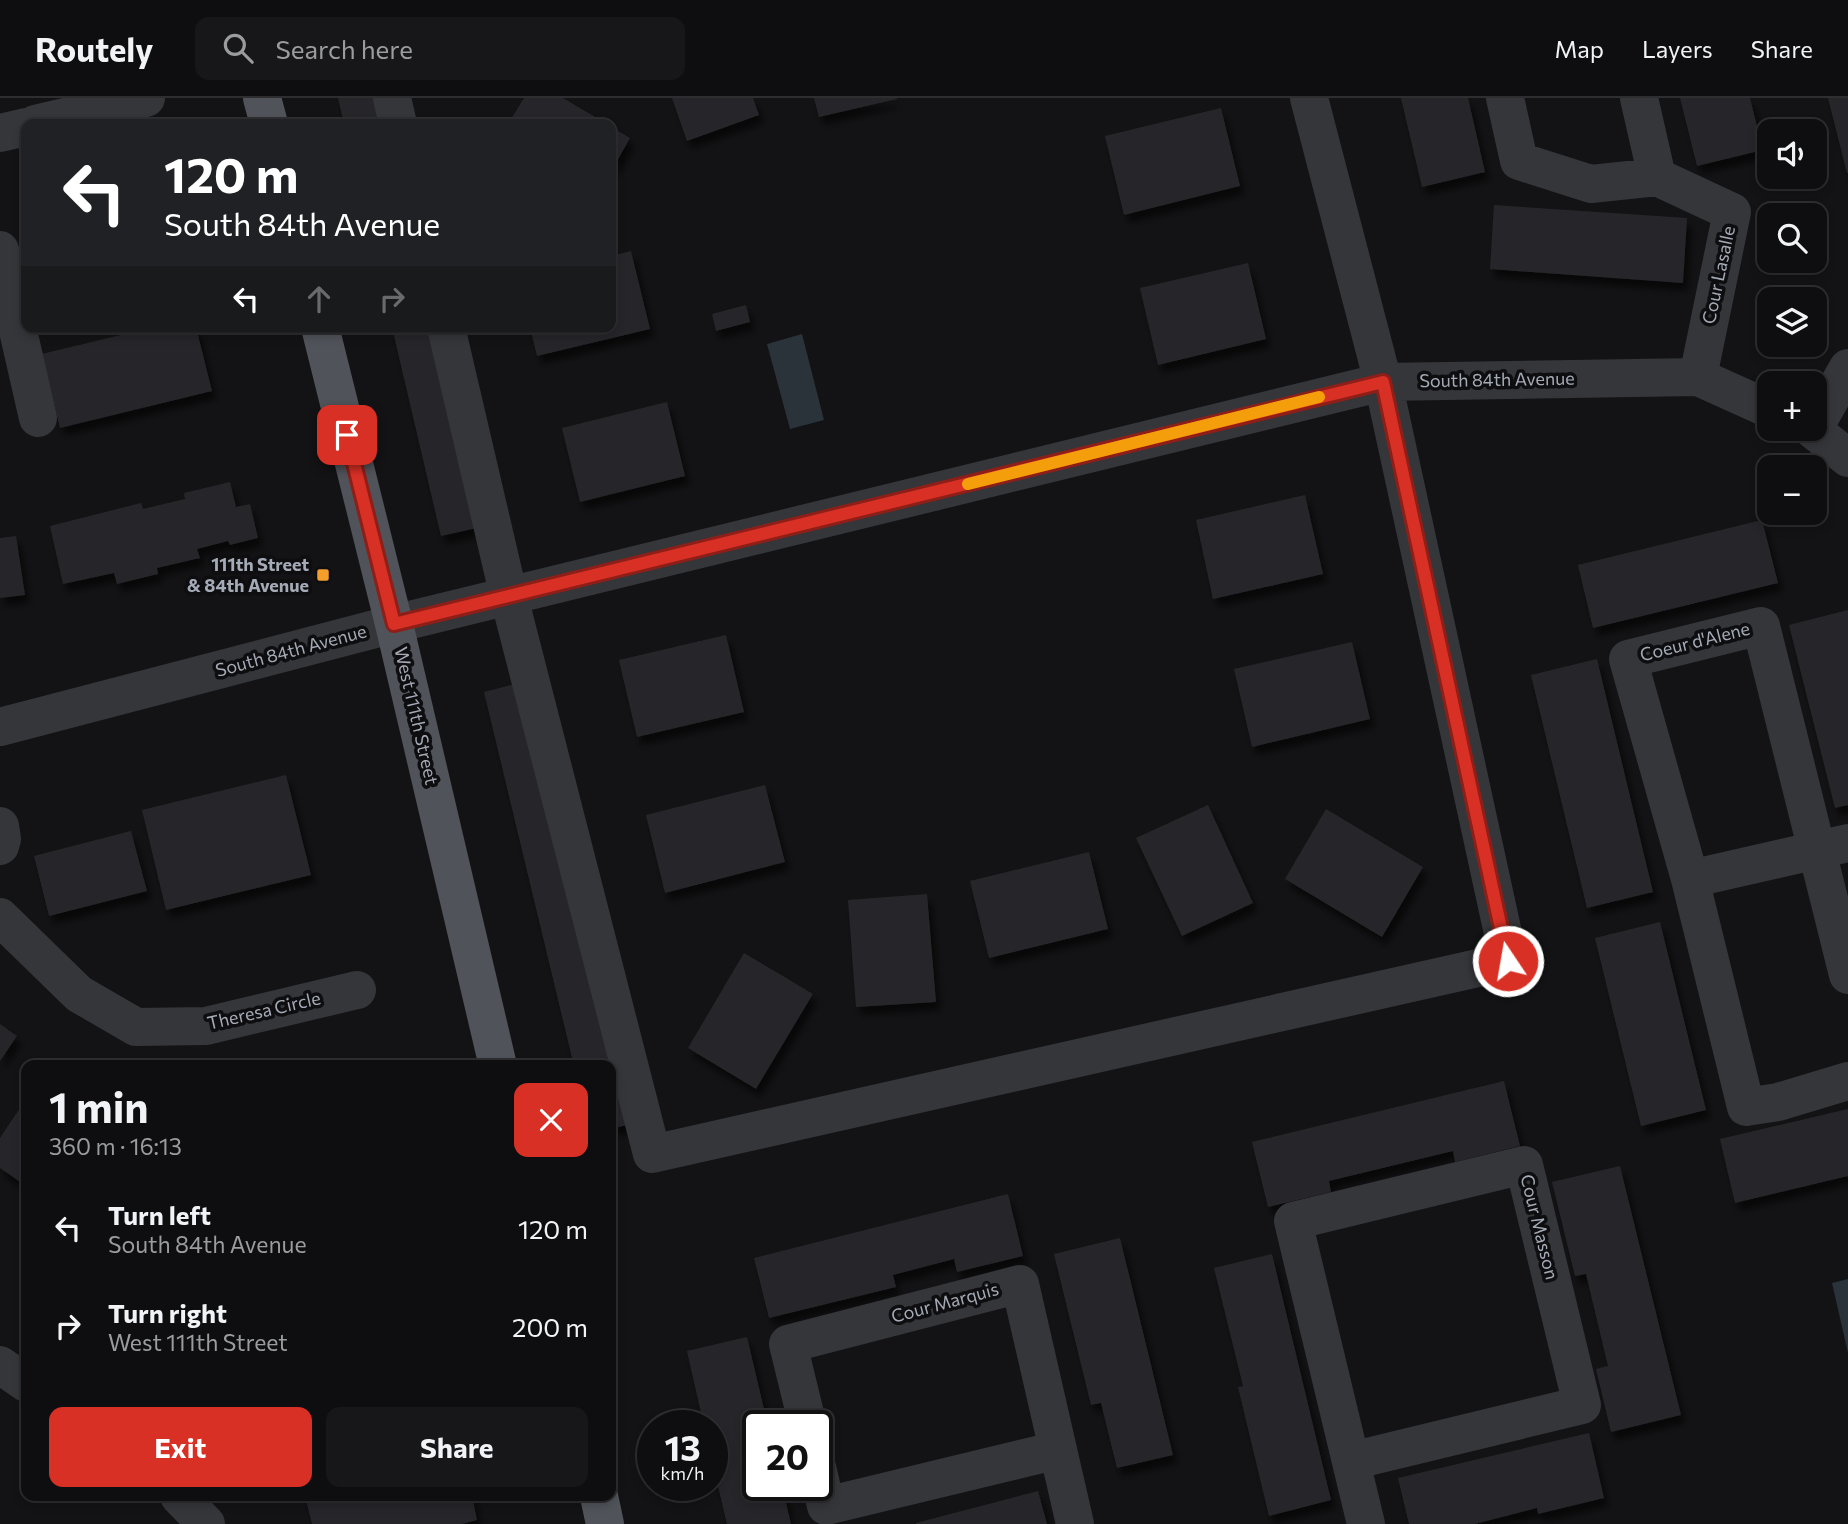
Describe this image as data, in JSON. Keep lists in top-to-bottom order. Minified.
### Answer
{"streets":{"main road":["West 111th Street"],"street":["Cour Lasalle","South 84th Avenue","Coeur d'Alene","Theresa Circle","Cour Masson","Cour Marquis"]},"crossings":[["Cour Lasalle","South 84th Avenue"],["South 84th Avenue","West 111th Street"]],"places":{"transit":["111th Street & 84th Avenue"]},"page":{"header":"Routely","search":"Search here","nav":["Map","Layers","Share"],"map_buttons":["+","−"],"turn":["120 m","South 84th Avenue"],"heading":["1 min","360 m · 16:13"],"list":[{"name":"Turn left","note":"South 84th Avenue","value":"120 m"},{"name":"Turn right","note":"West 111th Street","value":"200 m"}],"buttons":["Exit","Share"],"speed":"13 km/h","limit":"20"}}
